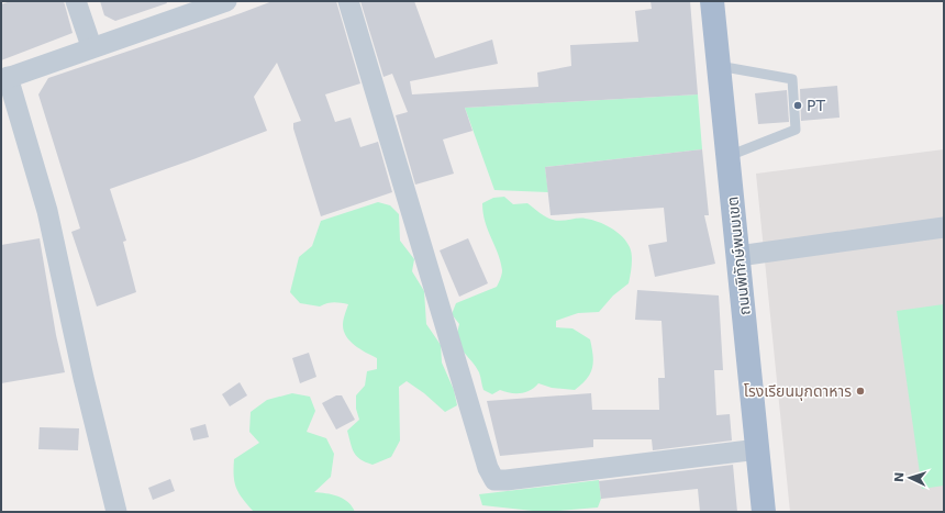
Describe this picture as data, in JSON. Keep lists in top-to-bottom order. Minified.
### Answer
{"streets":{"main road":["ถนนพิทักษ์พนมเขต"]},"places":["PT","โรงเรียนมุกดาหาร"],"north":"left"}
